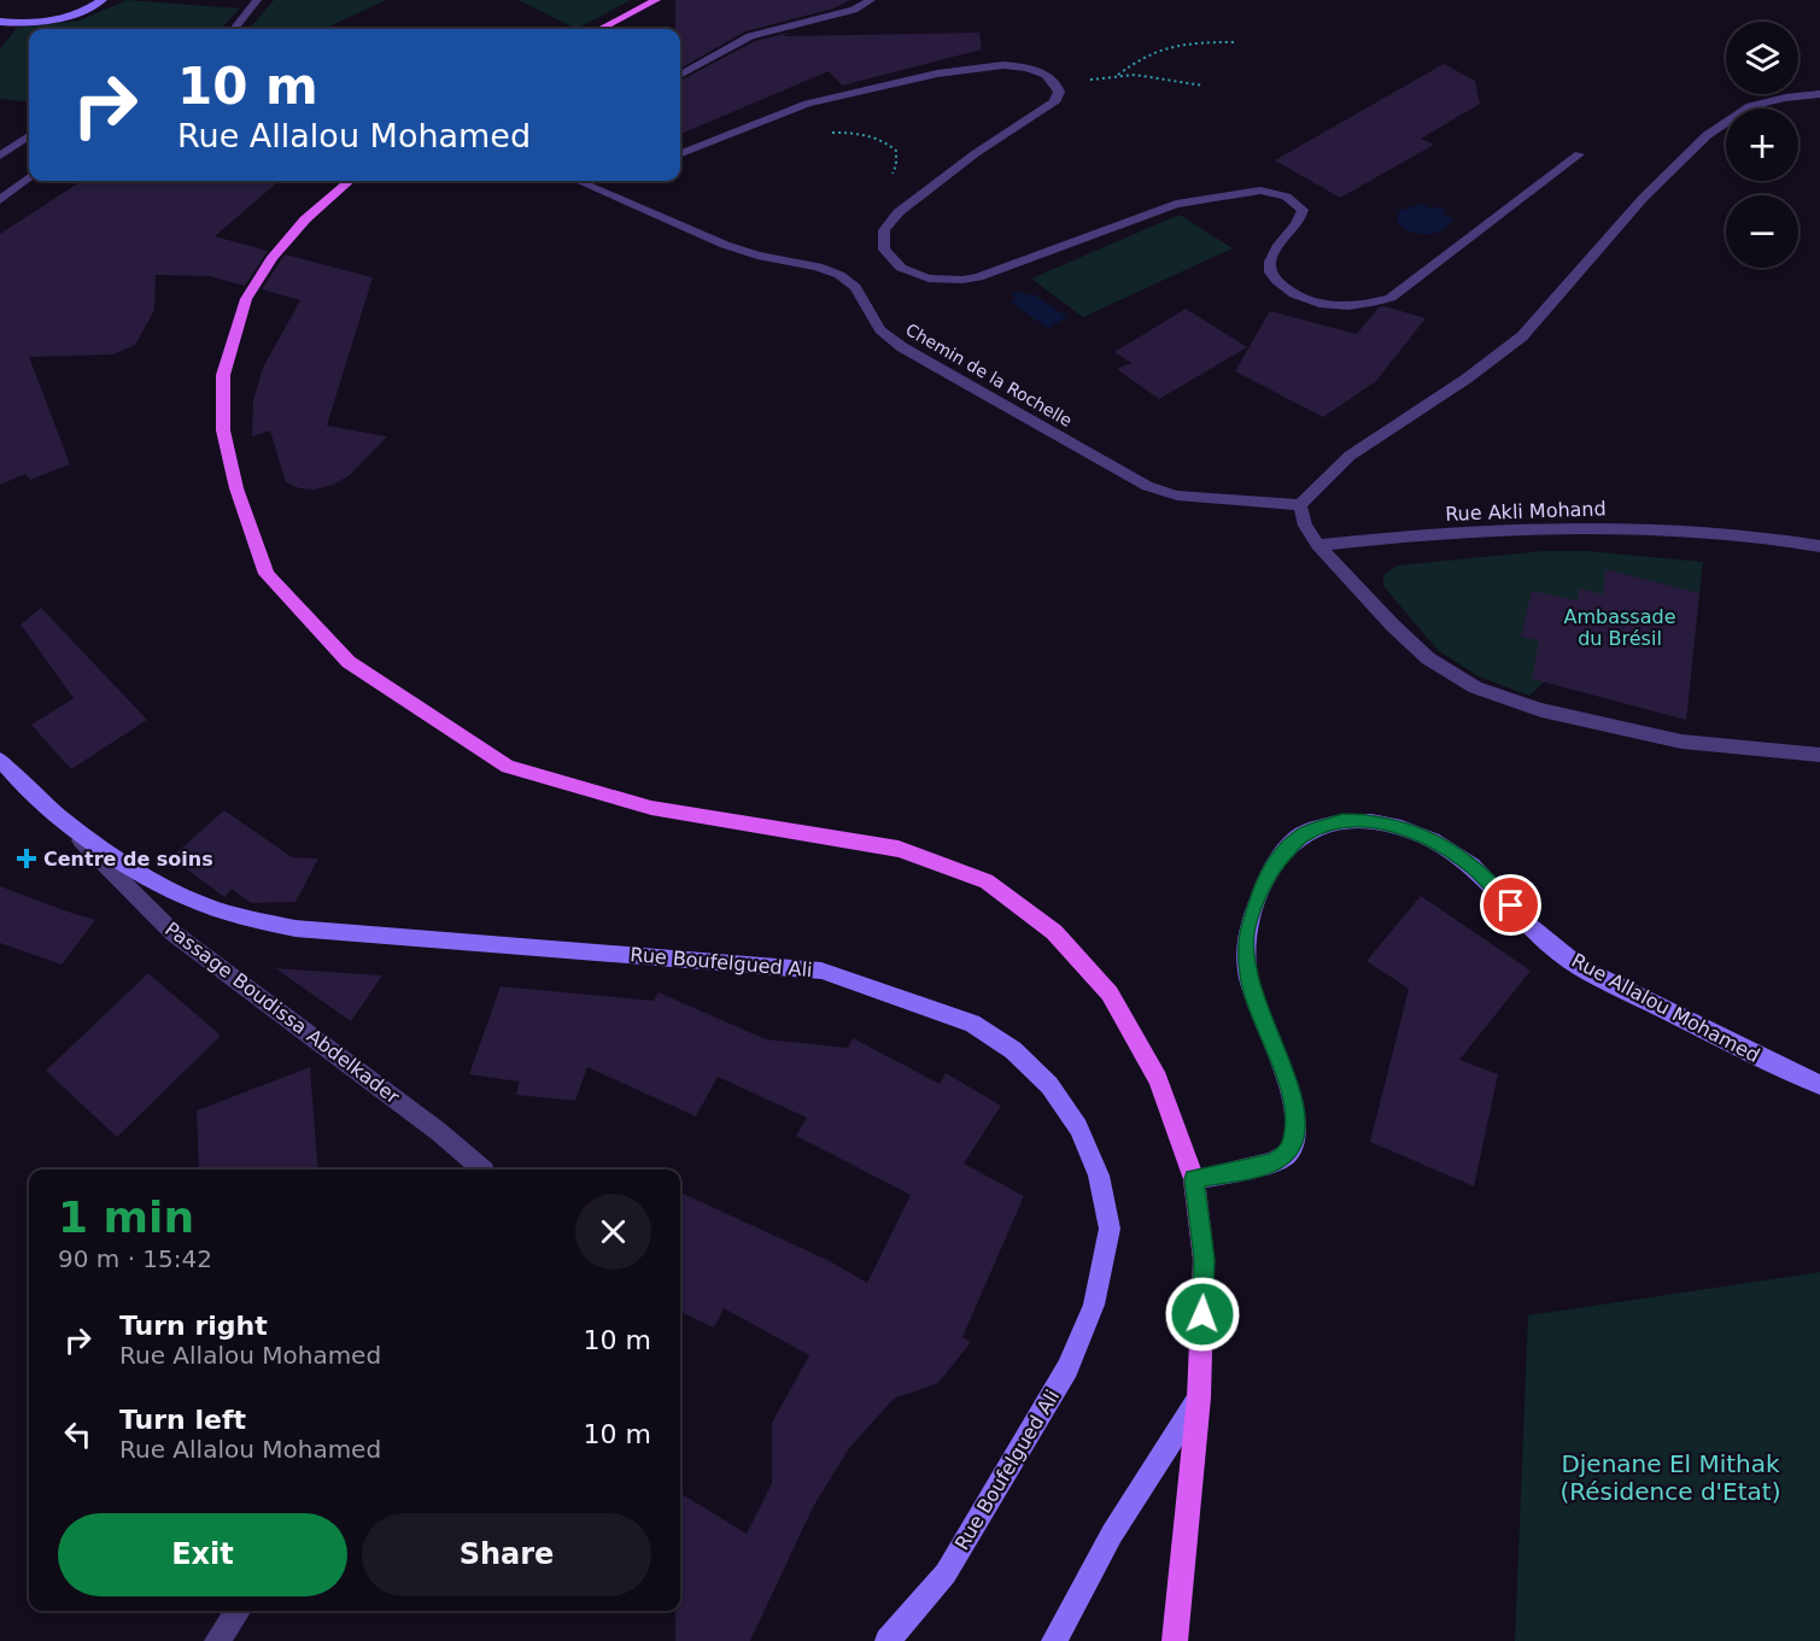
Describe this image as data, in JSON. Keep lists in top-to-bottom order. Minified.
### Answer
{"streets":{"street":["Chemin de la Rochelle","Rue Akli Mohand","Rue Boufelgued Ali","Rue Allalou Mohamed","Passage Boudissa Abdelkader"]},"crossings":[["Rue Boufelgued Ali","Passage Boudissa Abdelkader"]],"parks":["Ambassade du Brésil","Djenane El Mithak (Résidence d'Etat)"],"places":{"health":["Centre de soins"]},"page":{"map_buttons":["+","−"],"turn":["10 m","Rue Allalou Mohamed"],"heading":["1 min","90 m · 15:42"],"list":[{"name":"Turn right","note":"Rue Allalou Mohamed","value":"10 m"},{"name":"Turn left","note":"Rue Allalou Mohamed","value":"10 m"}],"buttons":["Exit","Share"]}}
